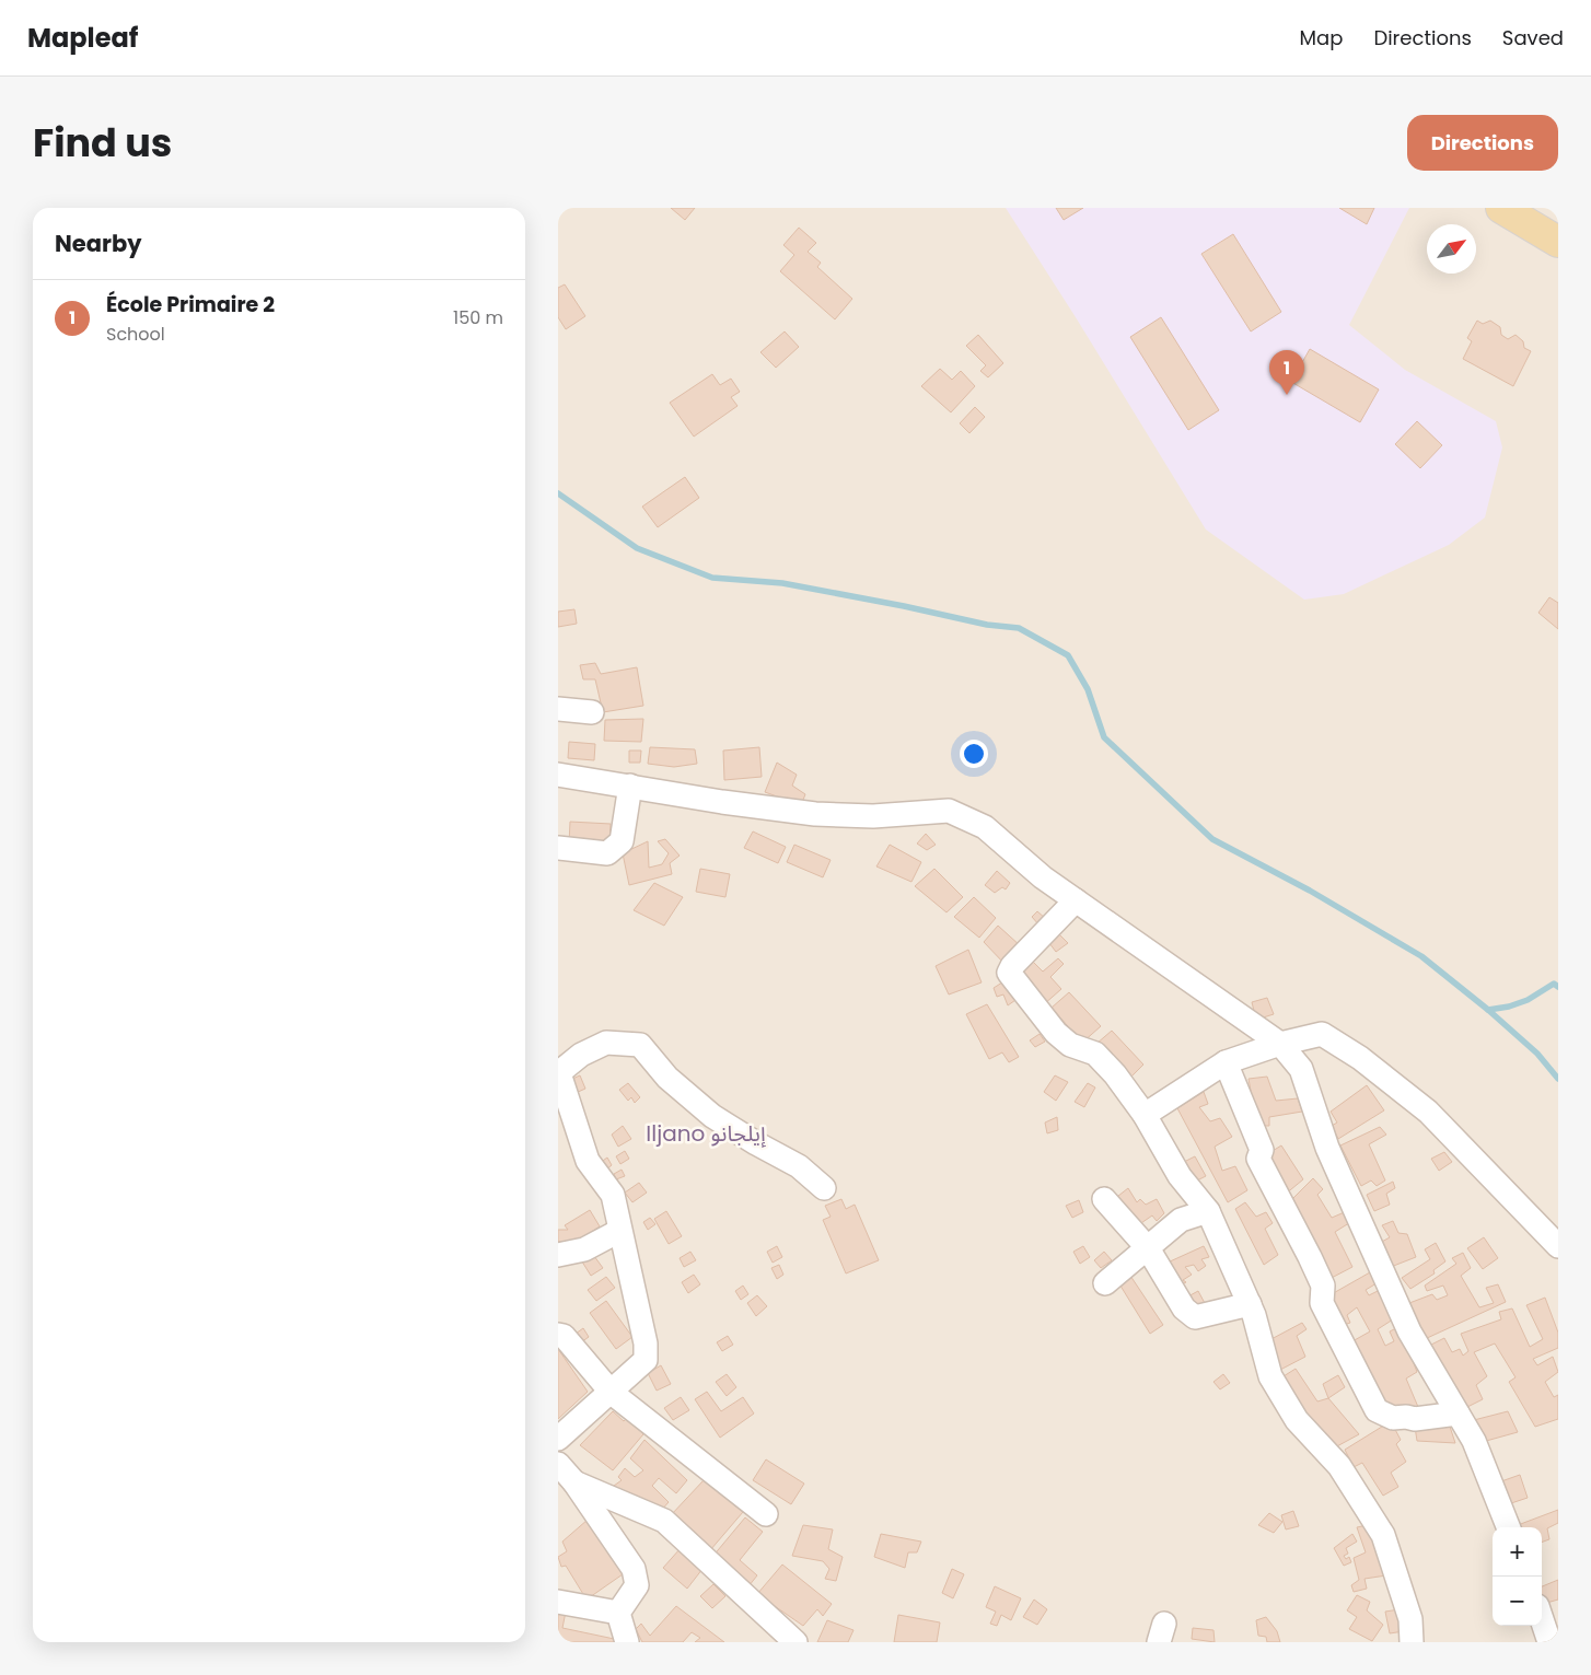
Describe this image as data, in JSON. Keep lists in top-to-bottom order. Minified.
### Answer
{"districts":["Iljano إيلجانو"],"north":"top right","page":{"header":"Mapleaf","nav":["Map","Directions","Saved"],"title":"Find us","buttons":"Directions","heading":"Nearby","list":[{"mark":"1","name":"École Primaire 2","note":"School","value":"150 m"}],"pins":"1","map_buttons":["+","−"]}}
